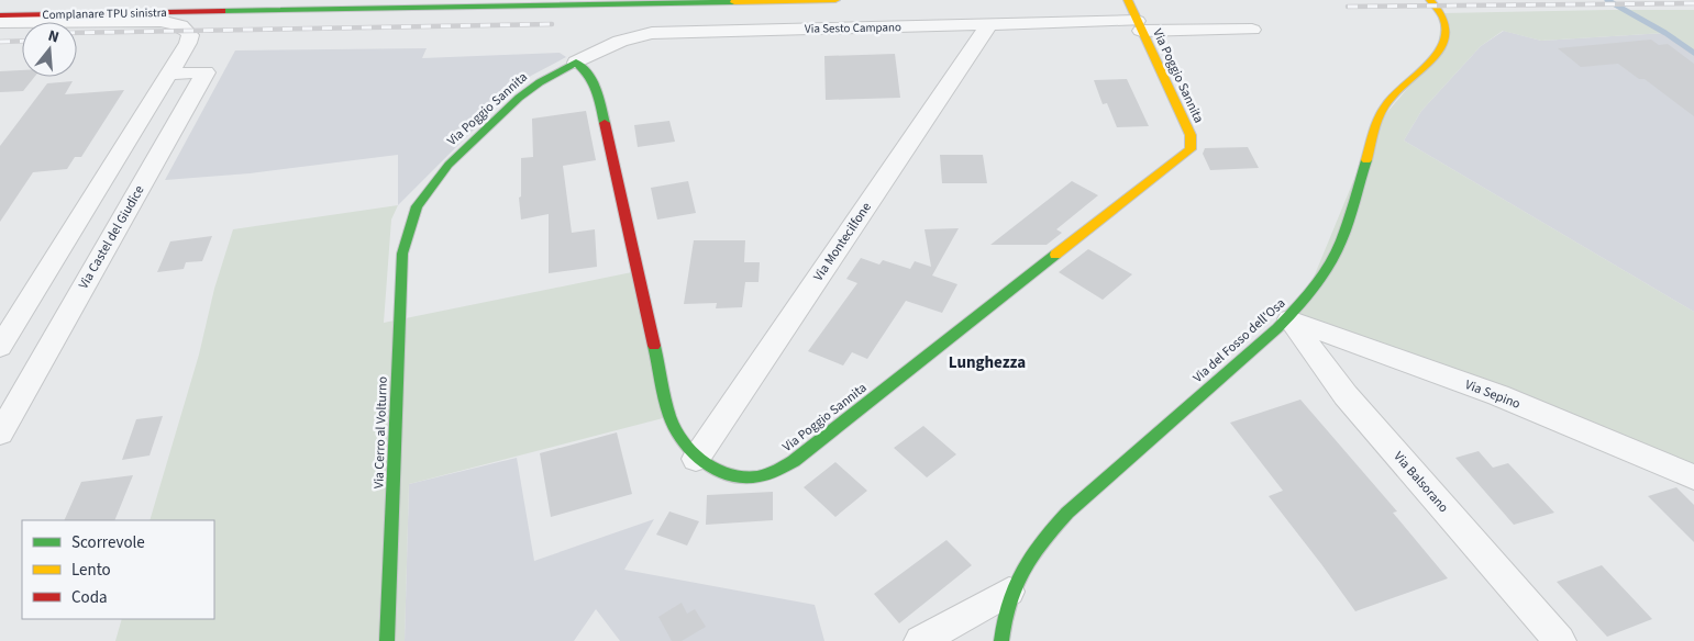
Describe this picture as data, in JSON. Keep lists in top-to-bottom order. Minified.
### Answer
{"streets":{"main road":["Complanare TPU sinistra","Via Poggio Sannita","Via del Fosso dell'Osa","Via Cerro al Volturno"],"street":["Via Sesto Campano","Via Castel del Giudice","Via Montecilfone","Via Sepino","Via Balsorano"]},"crossings":[["Via Sesto Campano","Via Poggio Sannita"],["Via Sesto Campano","Via Montecilfone"],["Via Poggio Sannita","Via Montecilfone"],["Via Poggio Sannita","Via Cerro al Volturno"],["Via del Fosso dell'Osa","Via Sepino"],["Via del Fosso dell'Osa","Via Balsorano"],["Via Sepino","Via Balsorano"]],"districts":["Lunghezza"],"legend":["Scorrevole","Lento","Coda"],"north":"top"}
